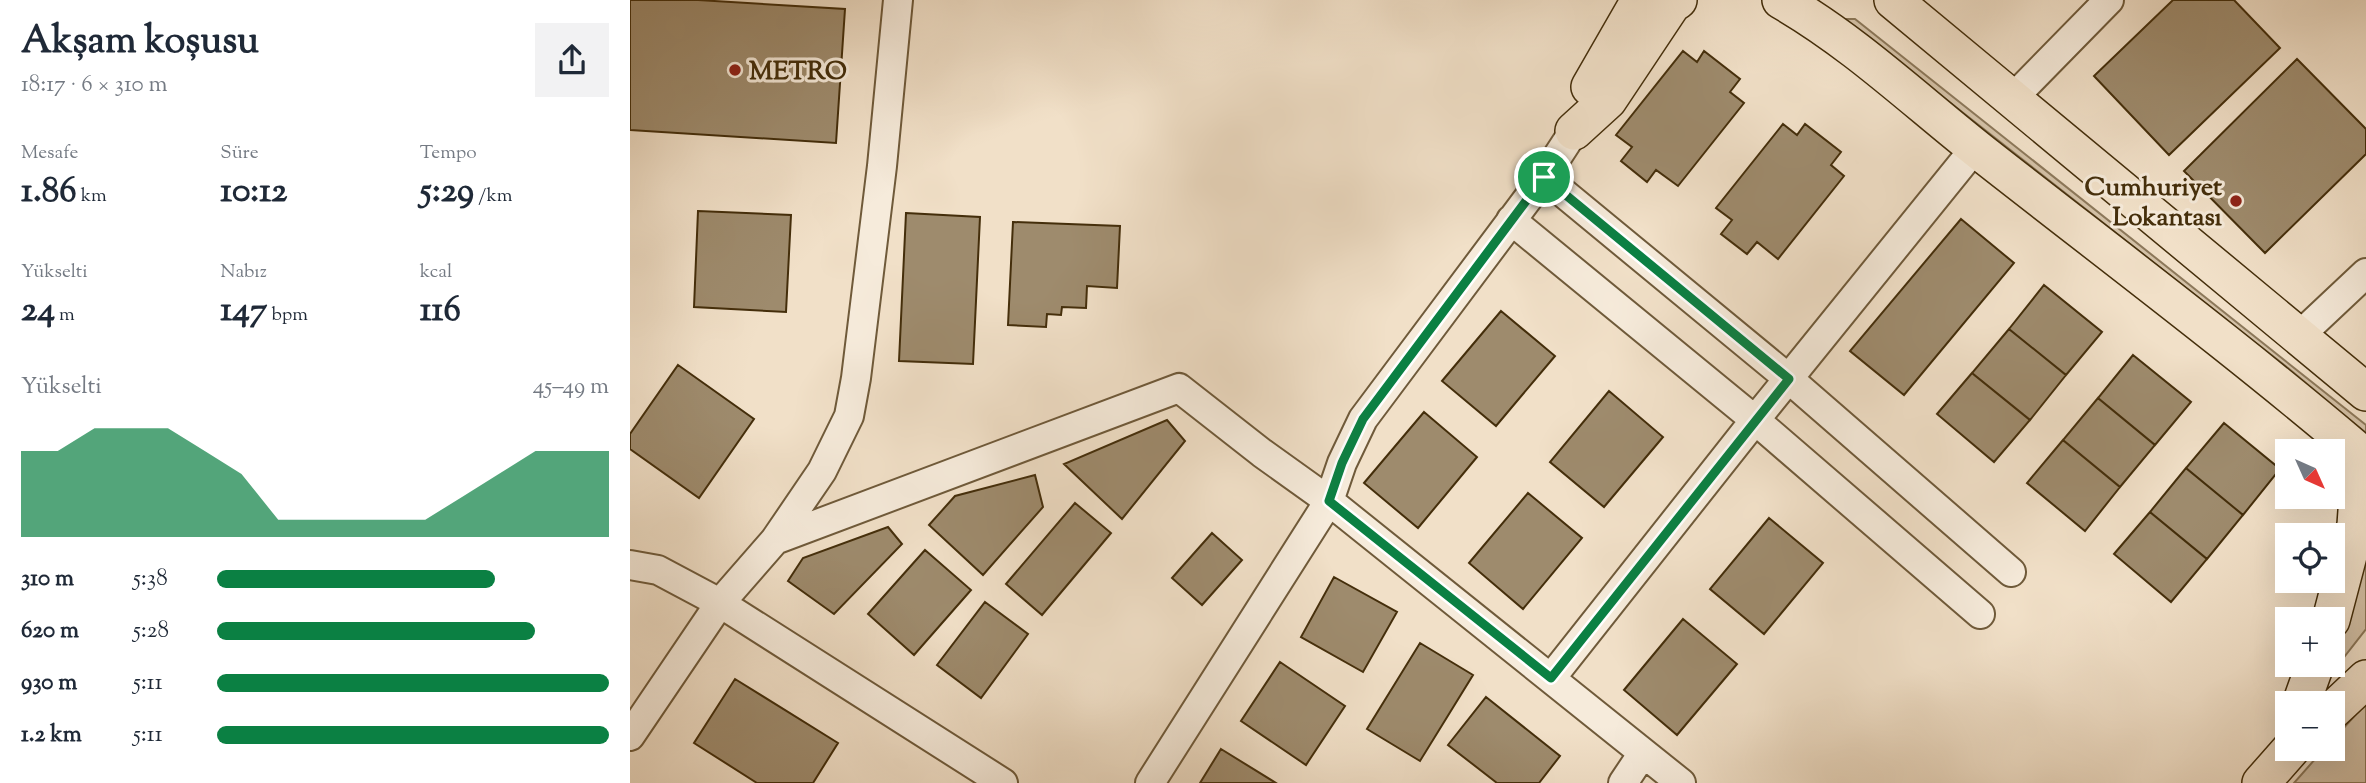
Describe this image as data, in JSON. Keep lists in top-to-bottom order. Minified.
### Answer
{"places":["METRO","Cumhuriyet Lokantası"],"north":"bottom right","page":{"heading":["Akşam koşusu","18:17 · 6 × 310 m"],"stats":[["Mesafe","1.86 km"],["Süre","10:12"],["Tempo","5:29 /km"],["Yükselti","24 m"],["Nabız","147 bpm"],["kcal","116"]],"chart":["Yükselti","45–49 m"],"map_buttons":["+","−"],"list":[{"name":"310 m","note":"5:38"},{"name":"620 m","note":"5:28"},{"name":"930 m","note":"5:11"},{"name":"1.2 km","note":"5:11"}]}}
